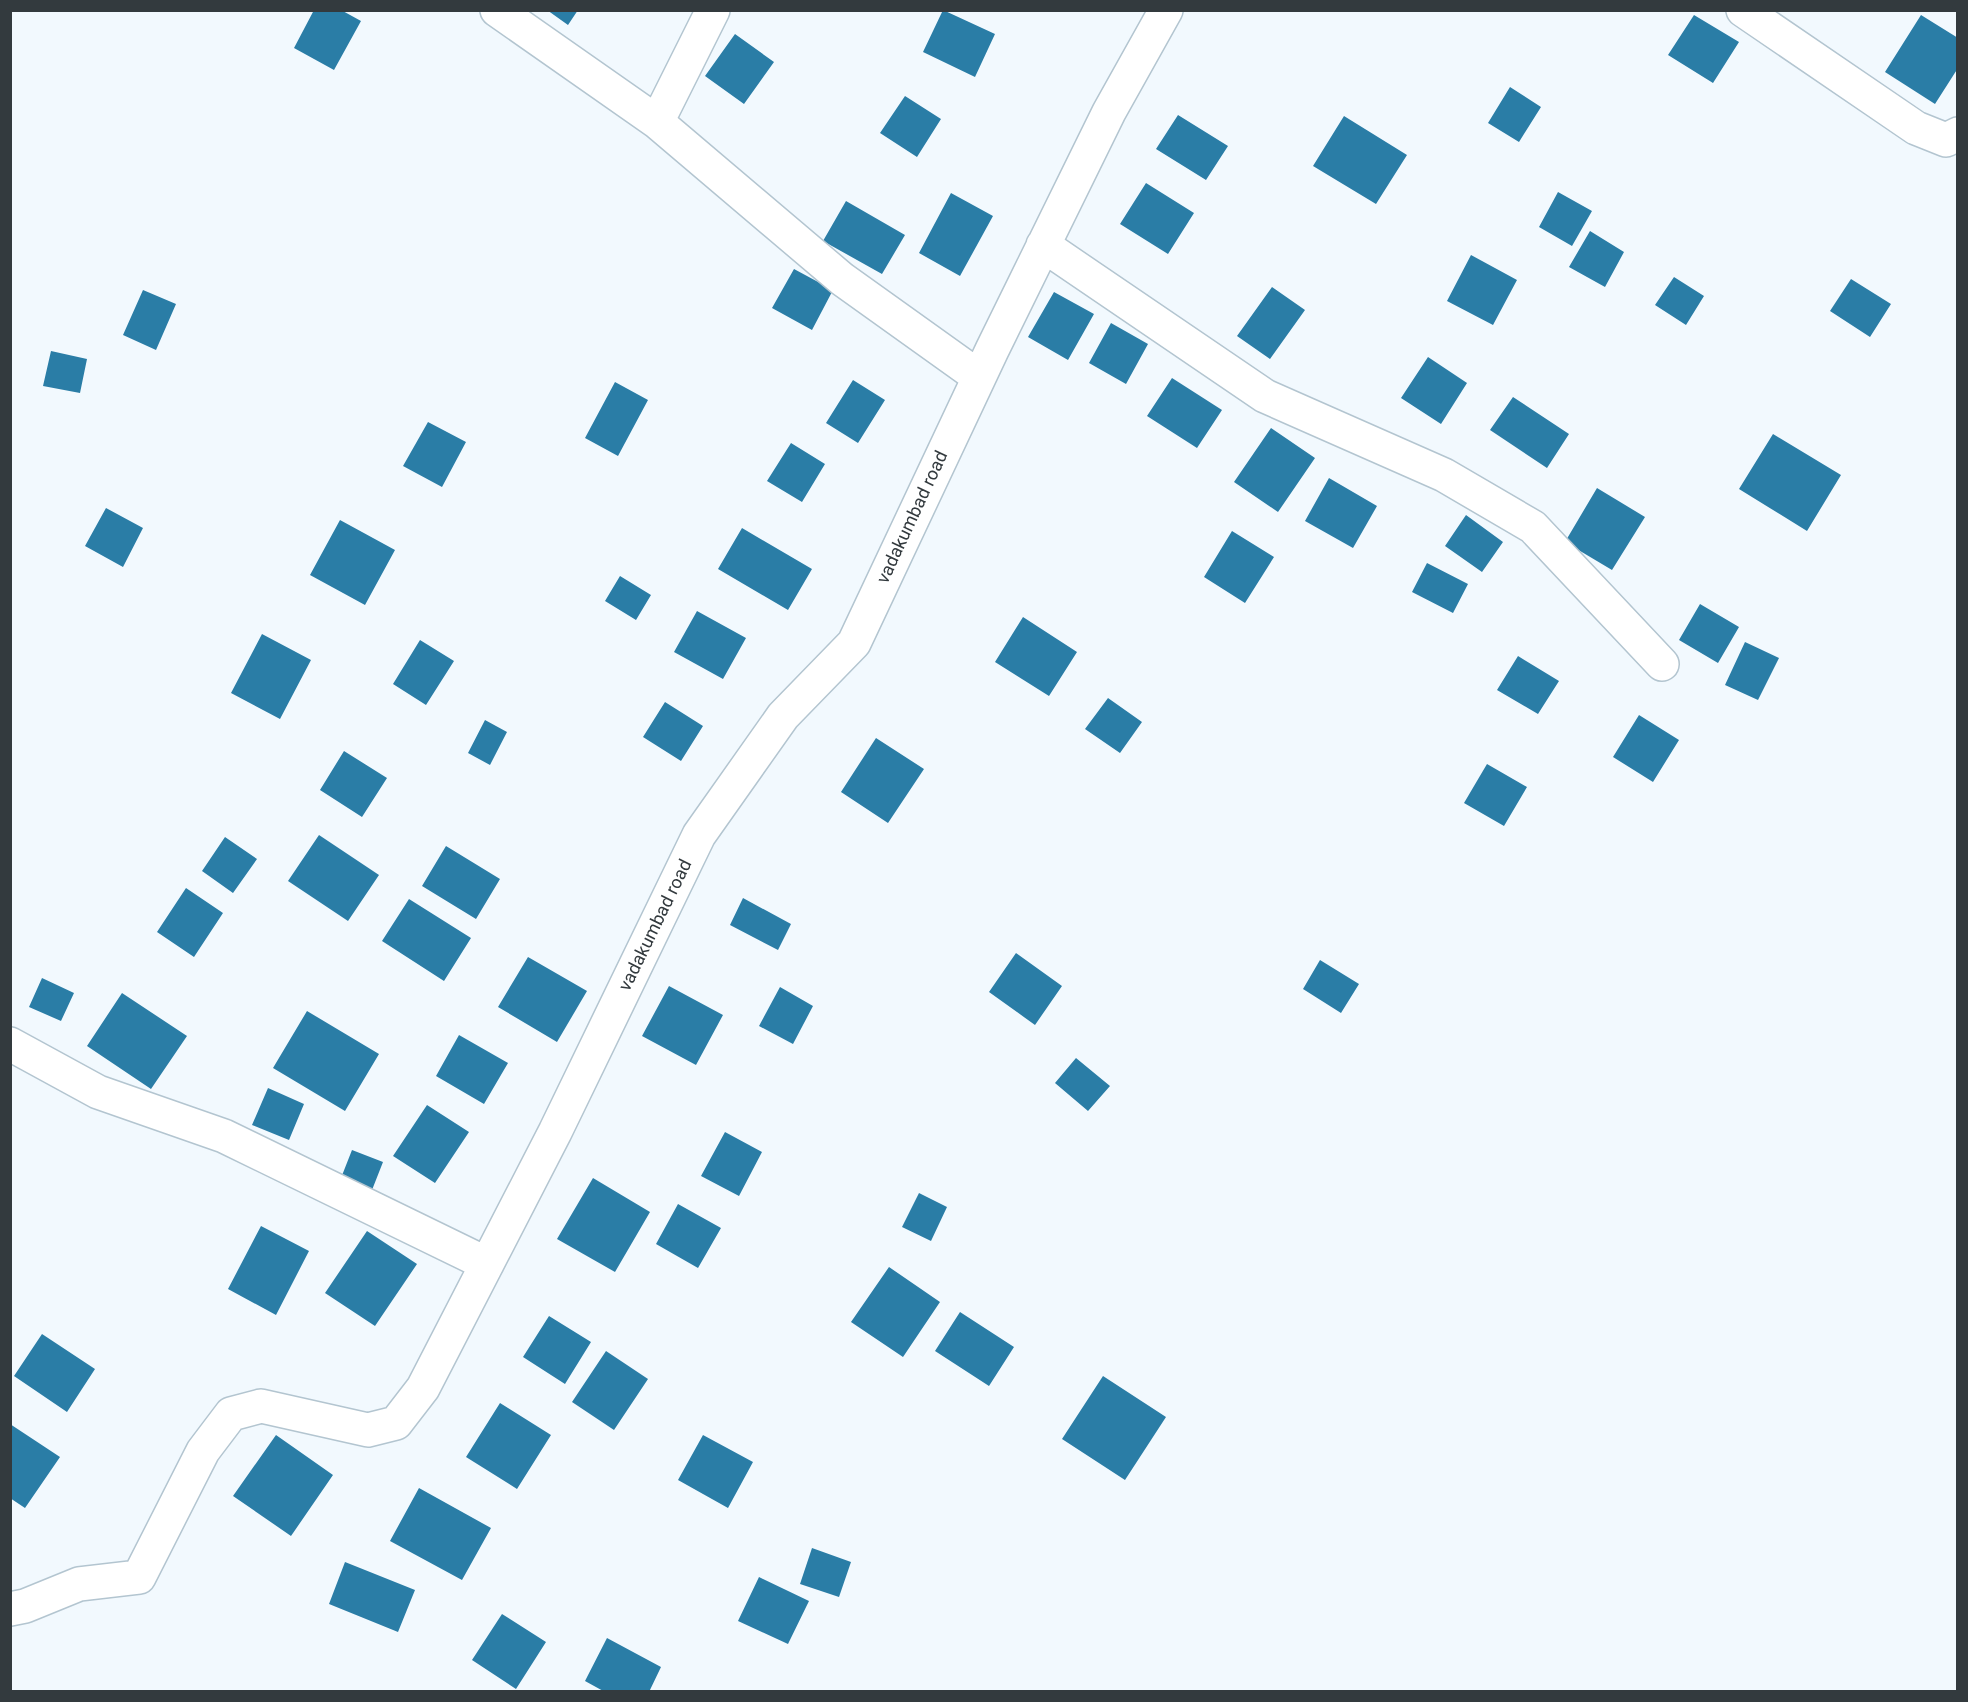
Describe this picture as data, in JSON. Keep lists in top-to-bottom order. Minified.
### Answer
{"streets":{"street":["vadakumbad road"]}}
